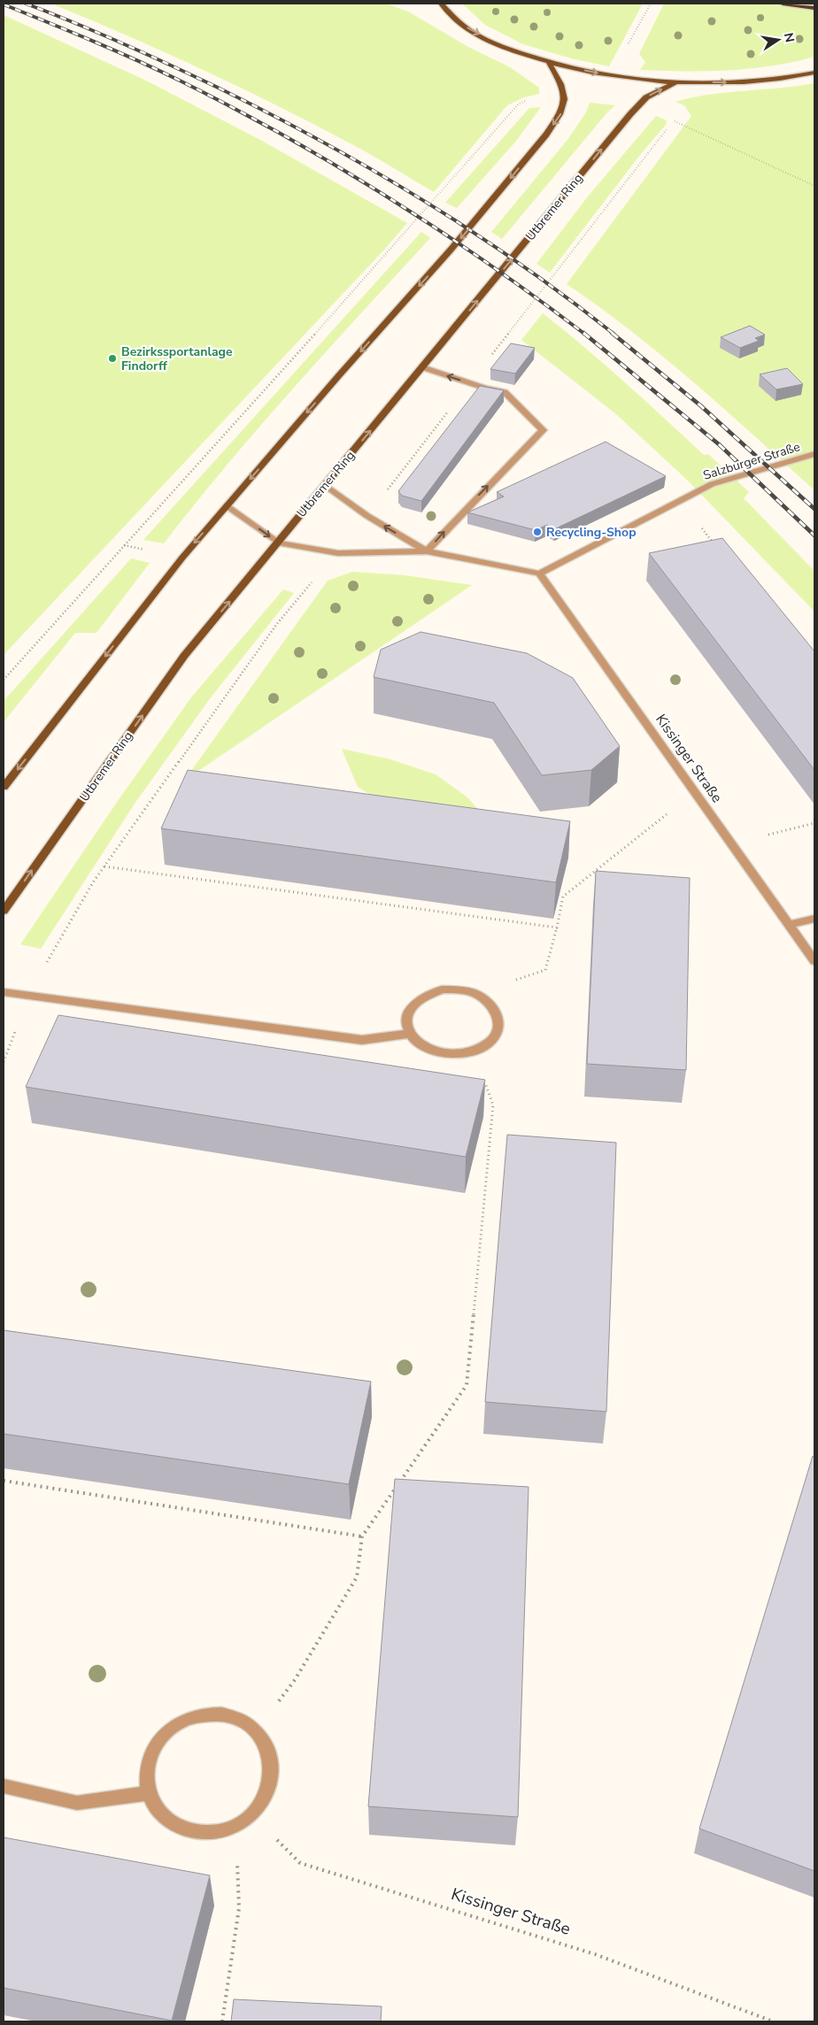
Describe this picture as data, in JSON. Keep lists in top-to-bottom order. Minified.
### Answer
{"streets":{"main road":["Utbremer Ring"],"street":["Salzburger Straße","Kissinger Straße"]},"crossings":[["Salzburger Straße","Kissinger Straße"]],"places":["Bezirkssportanlage Findorff","Recycling-Shop"],"north":"right"}
